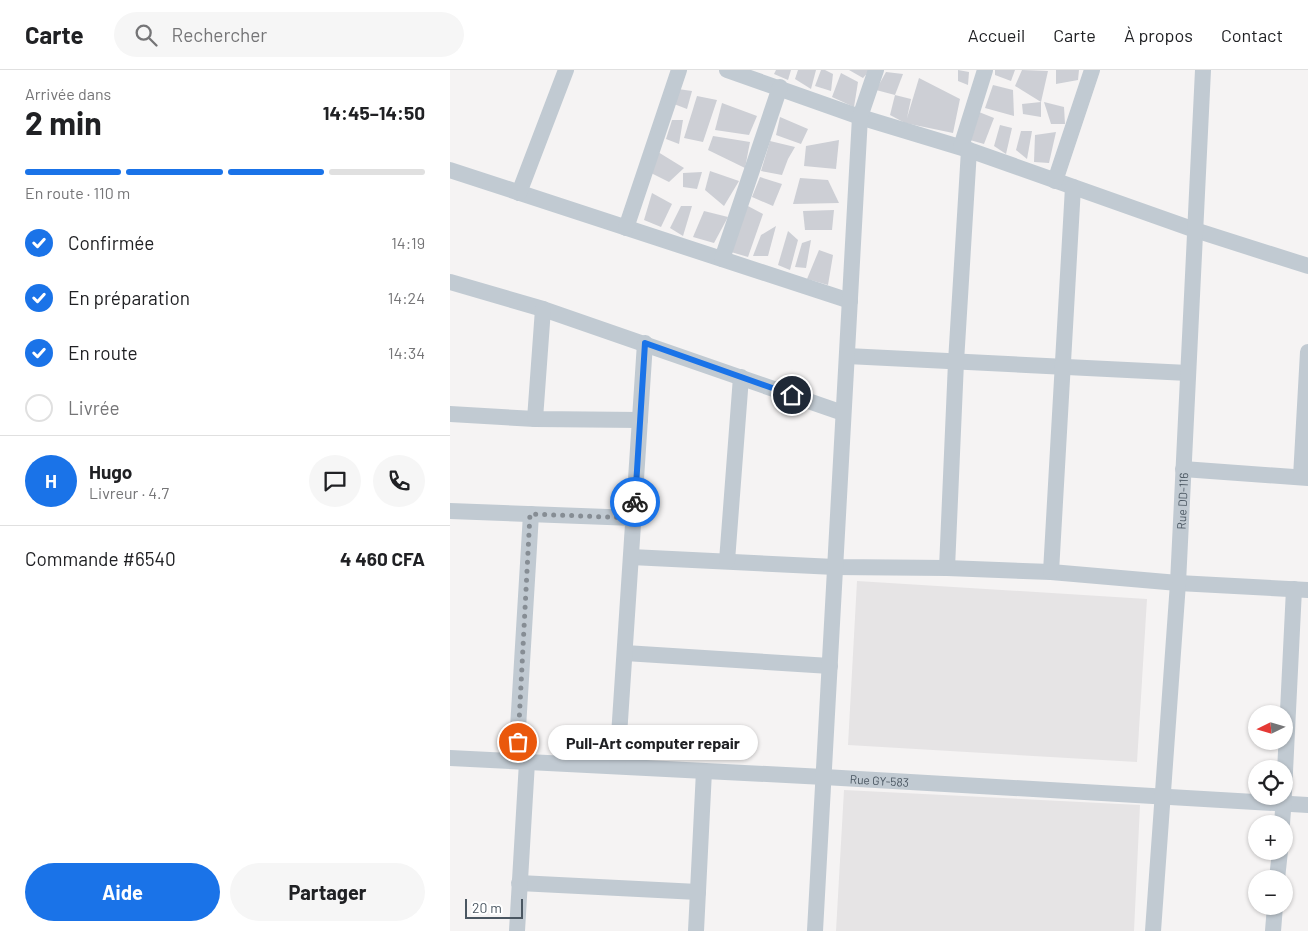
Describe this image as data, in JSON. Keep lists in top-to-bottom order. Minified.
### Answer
{"streets":{"street":["Rue DD-116","Rue GY-583"]},"crossings":[["Rue DD-116","Rue GY-583"]],"places":["Pull-Art computer repair"],"scale_bar":"20 m","north":"left","page":{"header":"Carte","search":"Rechercher","nav":["Accueil","Carte","À propos","Contact"],"heading":["2 min","Arrivée dans","14:45–14:50"],"panel":["Hugo","Livreur · 4.7","Commande #6540","4 460 CFA"],"bar":"En route · 110 m","list":[["Confirmée","14:19"],["En préparation","14:24"],["En route","14:34"],"Livrée"],"round":"H","map_buttons":["+","−"],"bubble":"Pull-Art computer repair","buttons":["Aide","Partager"],"scale":"20 m"}}
